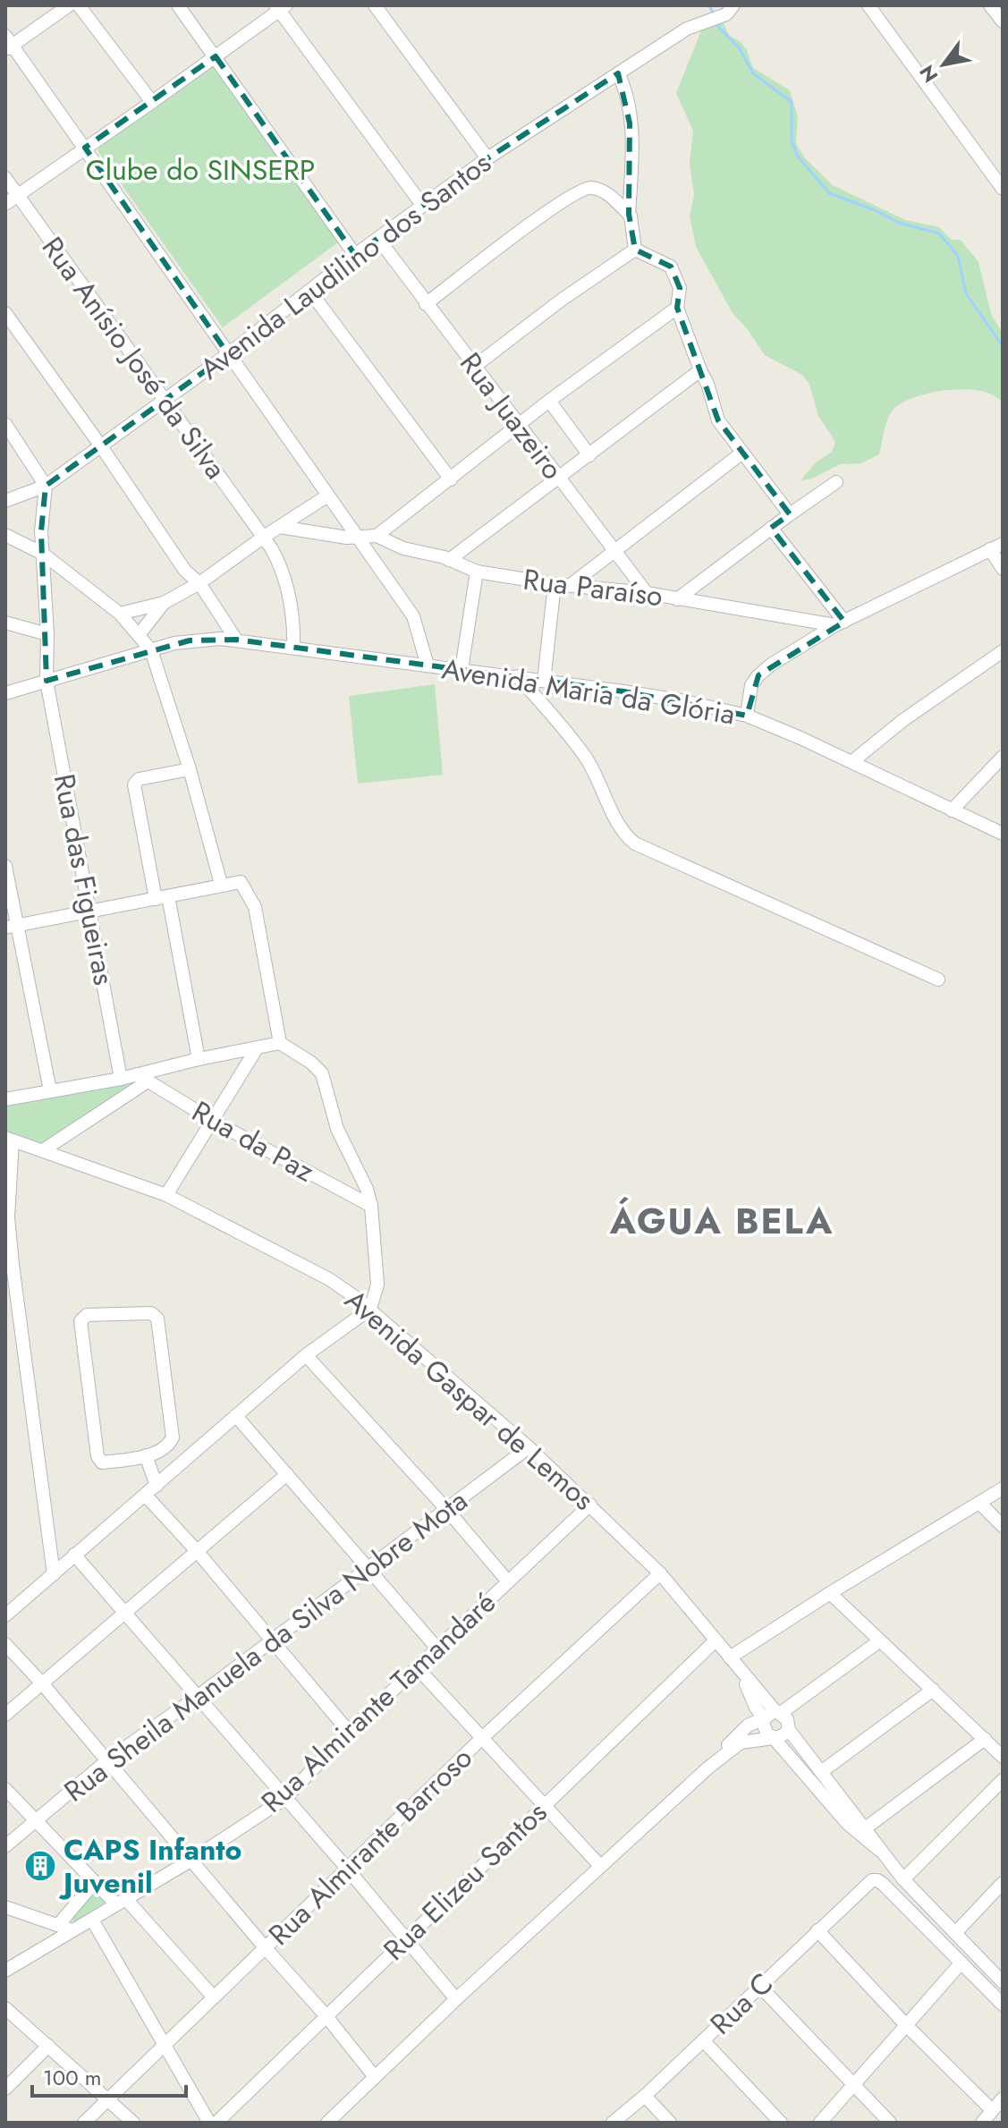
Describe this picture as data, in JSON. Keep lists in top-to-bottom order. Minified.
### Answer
{"streets":{"street":["Avenida Laudilino dos Santos","Rua Anísio José da Silva","Rua Juazeiro","Rua Paraíso","Avenida Maria da Glória","Rua das Figueiras","Rua da Paz","Avenida Gaspar de Lemos","Rua Sheila Manuela da Silva Nobre Mota","Rua Almirante Tamandaré","Rua Almirante Barroso","Rua Elizeu Santos","Rua C"]},"crossings":[["Avenida Laudilino dos Santos","Rua Anísio José da Silva"],["Avenida Laudilino dos Santos","Rua Juazeiro"],["Avenida Laudilino dos Santos","Rua das Figueiras"],["Rua Anísio José da Silva","Avenida Maria da Glória"],["Rua Juazeiro","Rua Paraíso"],["Avenida Maria da Glória","Rua das Figueiras"],["Avenida Gaspar de Lemos","Rua Sheila Manuela da Silva Nobre Mota"],["Avenida Gaspar de Lemos","Rua Almirante Tamandaré"],["Avenida Gaspar de Lemos","Rua Almirante Barroso"],["Avenida Gaspar de Lemos","Rua Elizeu Santos"]],"districts":["ÁGUA BELA"],"parks":["Clube do SINSERP"],"places":{"building":["CAPS Infanto Juvenil"]},"scale_bar":"100 m","north":"bottom left"}
